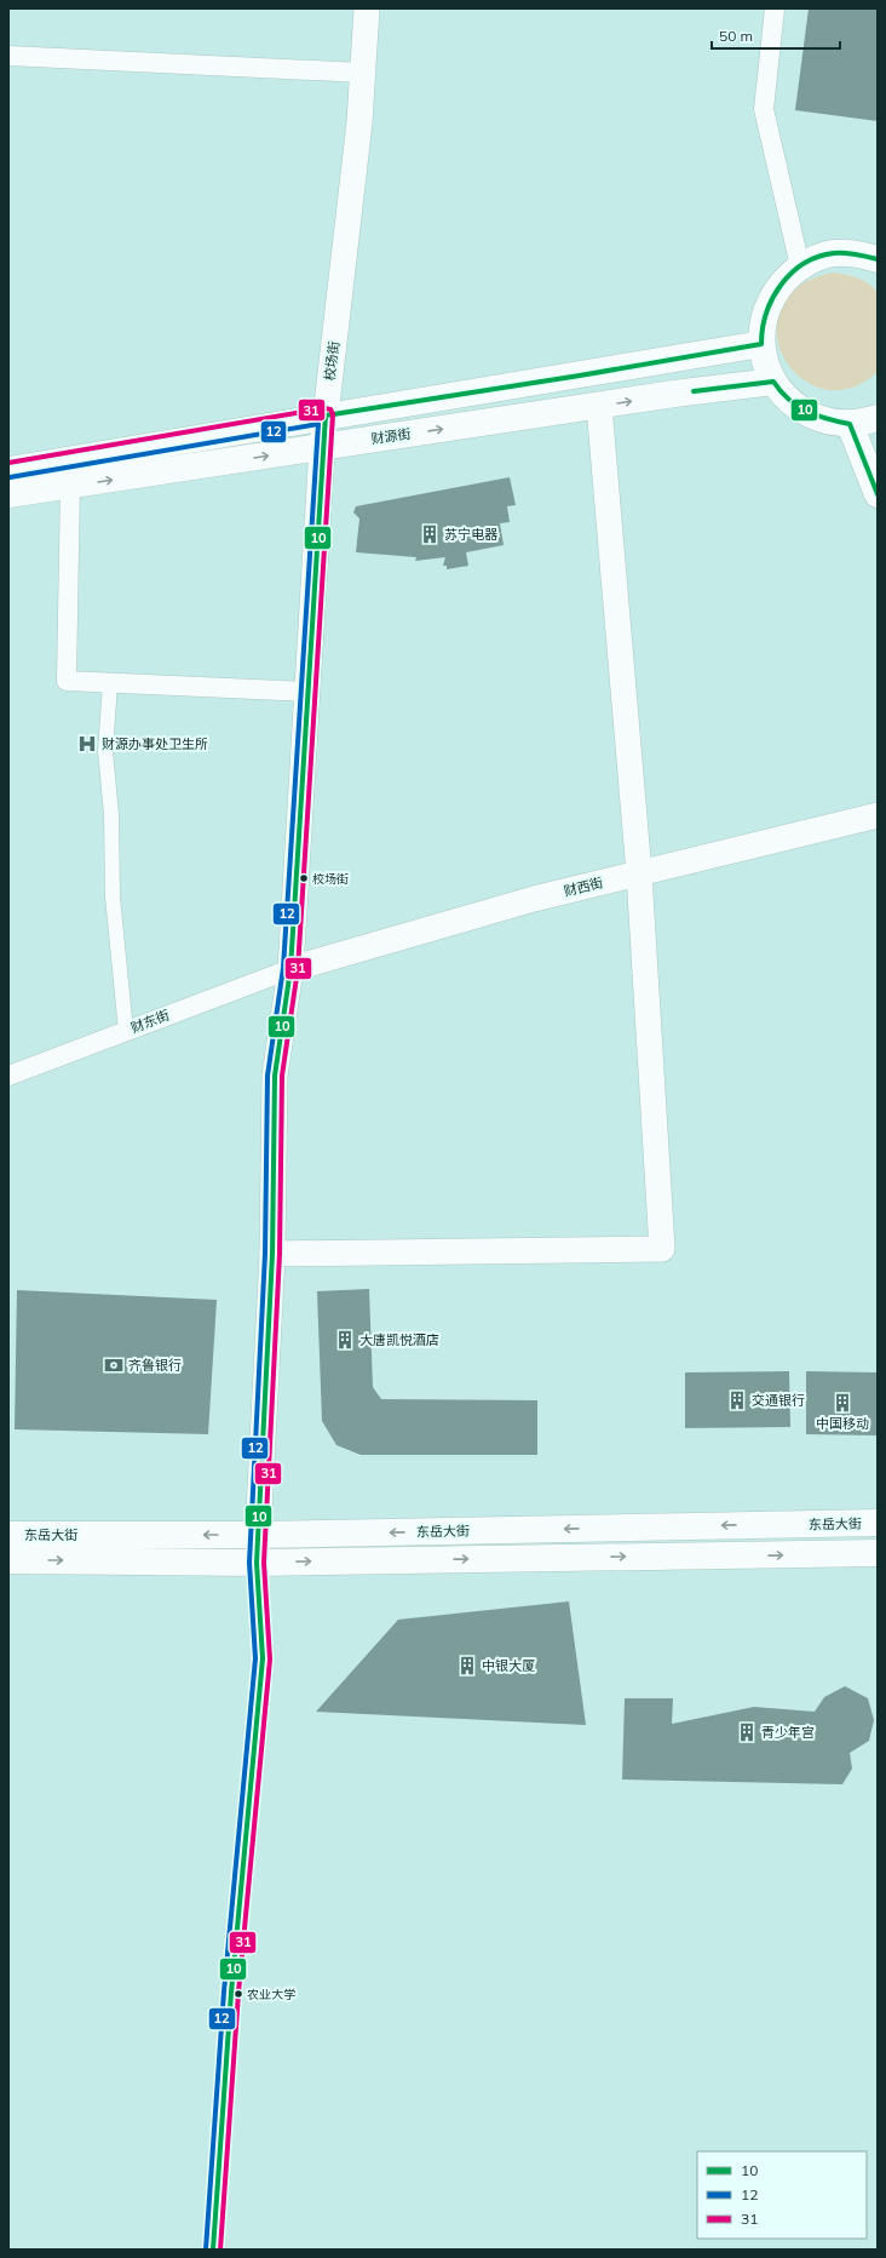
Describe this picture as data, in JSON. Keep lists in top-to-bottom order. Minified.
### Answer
{"streets":{"main road":["财源街","东岳大街"],"street":["校场街","财西街","财东街"]},"crossings":[["校场街","财源街"],["校场街","财西街"],["校场街","财东街"],["校场街","东岳大街"],["财西街","财东街"]],"places":{"building":["苏宁电器","大唐凯悦酒店","交通银行","中国移动","中银大厦","青少年宫"],"hospital":["财源办事处卫生所"],"other":["校场街","农业大学"],"bank":["齐鲁银行"]},"lines":["transit line 10","transit line 31","transit line 12"],"legend":["10","12","31"],"scale_bar":"50 m"}
